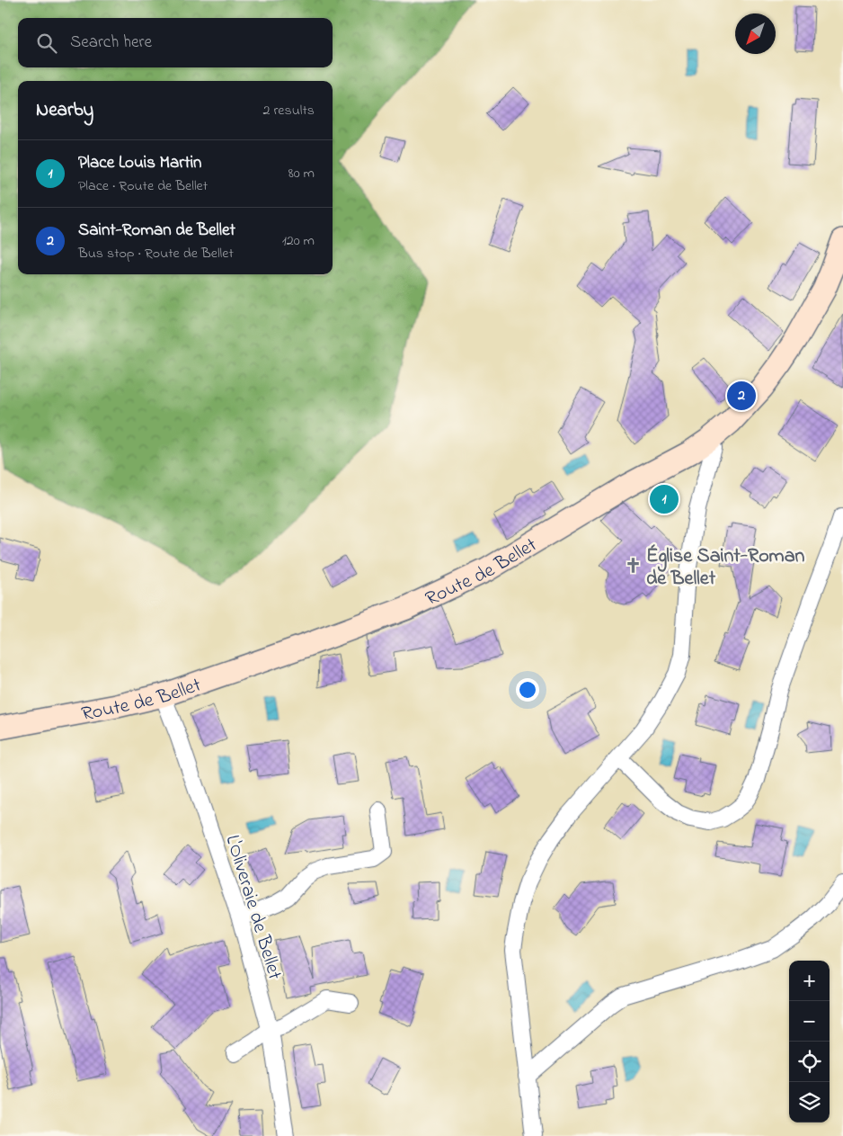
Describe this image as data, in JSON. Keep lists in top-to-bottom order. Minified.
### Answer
{"streets":{"main road":["Route de Bellet"],"street":["L'Oliveraie de Bellet"]},"crossings":[["Route de Bellet","L'Oliveraie de Bellet"]],"places":{"church":["Église Saint-Roman de Bellet"]},"north":"bottom left","page":{"search":"Search here","heading":["Nearby","2 results"],"list":[{"mark":"1","name":"Place Louis Martin","note":"Place · Route de Bellet","value":"80 m"},{"mark":"2","name":"Saint-Roman de Bellet","note":"Bus stop · Route de Bellet","value":"120 m"}],"pins":["2","1"],"map_buttons":["+","−"]}}
